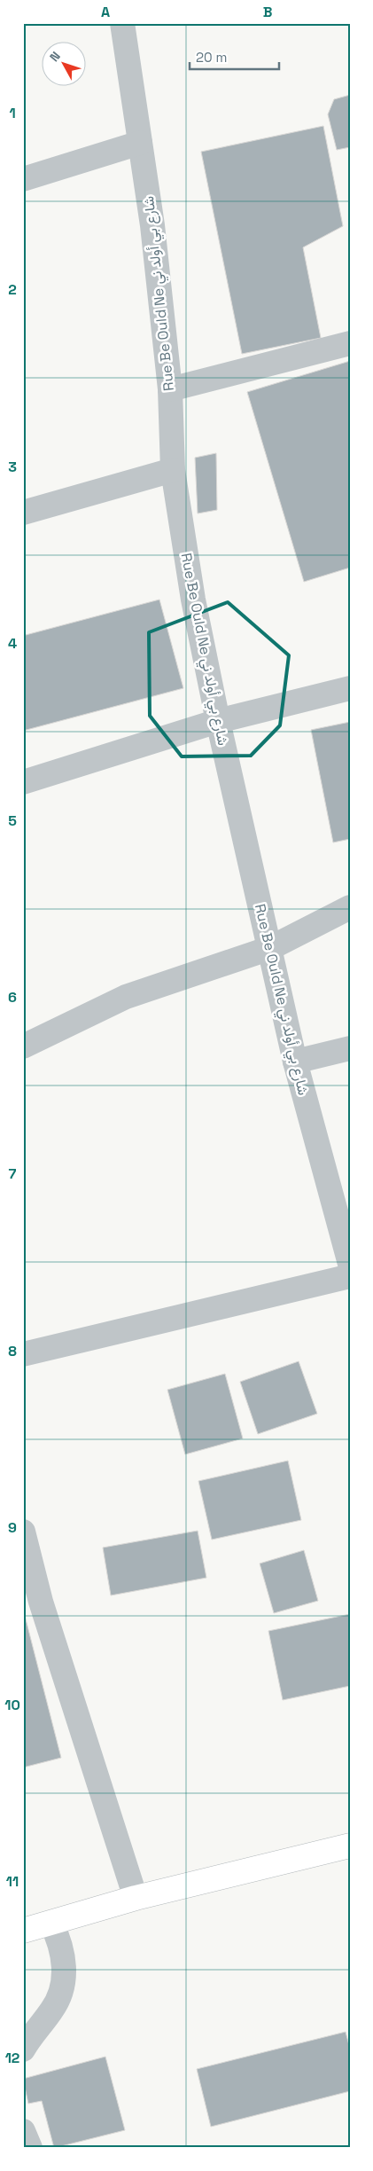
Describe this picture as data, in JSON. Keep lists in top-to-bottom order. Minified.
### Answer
{"streets":{"street":["Rue Be Ould Ne شارع بي أولد ني"]},"scale_bar":"20 m","north":"top left","grid":{"columns":["A","B"],"rows":["1","2","3","4","5","6","7","8","9","10","11","12"]}}
